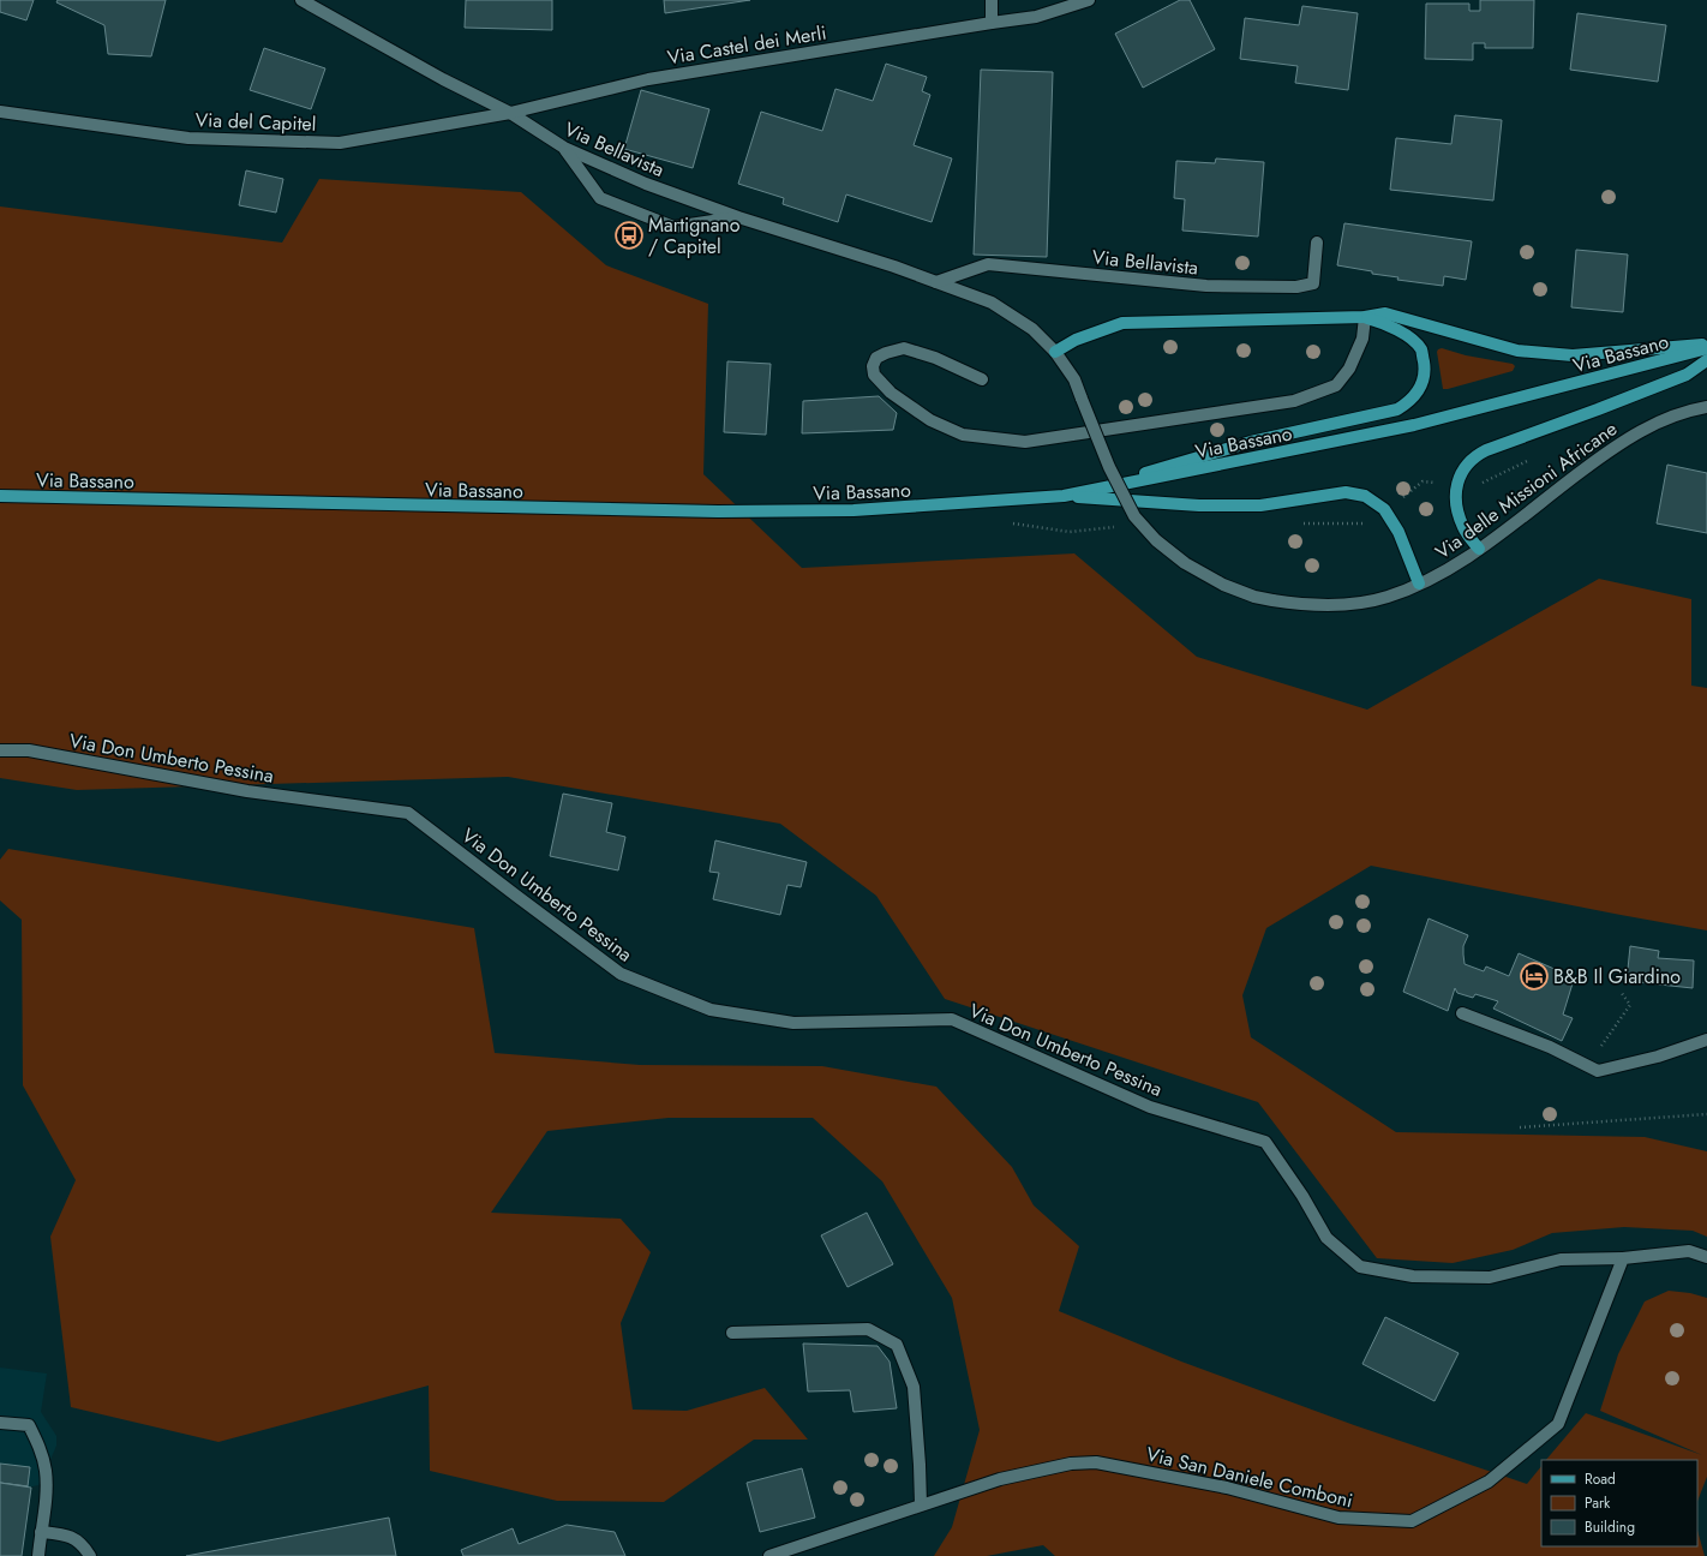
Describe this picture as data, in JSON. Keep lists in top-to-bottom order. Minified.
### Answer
{"streets":{"main road":["Via Bassano"],"street":["Via Castel dei Merli","Via del Capitel","Via Bellavista","Via delle Missioni Africane","Via Don Umberto Pessina","Via San Daniele Comboni"]},"crossings":[["Via Castel dei Merli","Via del Capitel"],["Via Castel dei Merli","Via Bellavista"],["Via del Capitel","Via Bellavista"],["Via Bellavista","Via delle Missioni Africane"],["Via Don Umberto Pessina","Via San Daniele Comboni"]],"places":{"bus stop":["Martignano / Capitel"],"hotel":["B&B Il Giardino"]},"legend":["Road","Park","Building"]}
